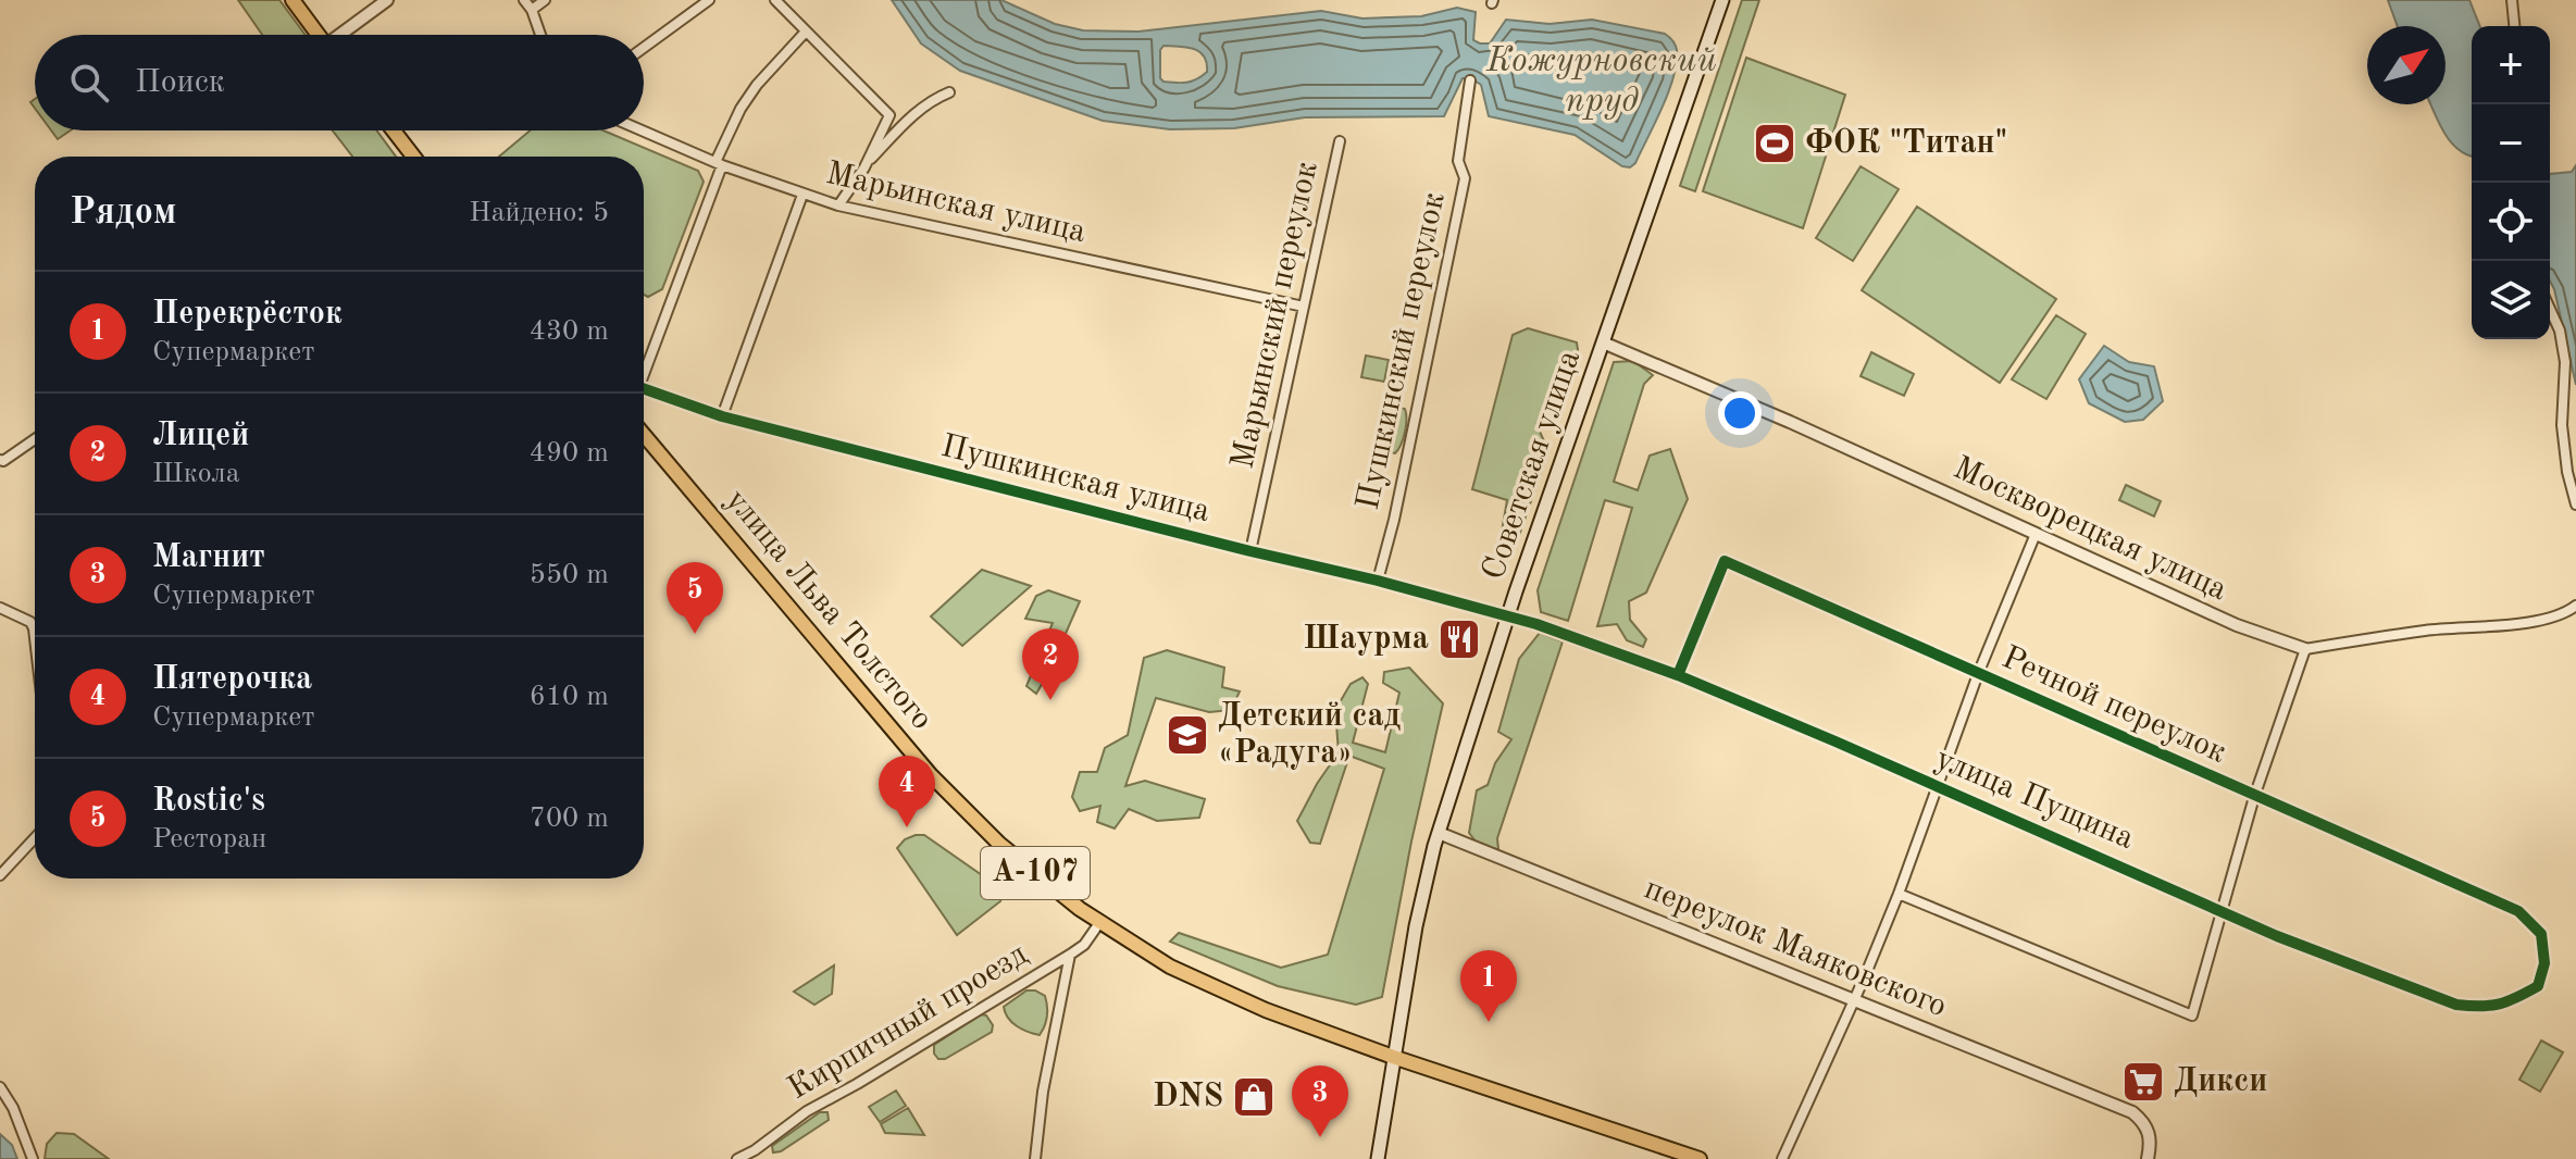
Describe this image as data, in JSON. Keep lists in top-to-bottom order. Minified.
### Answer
{"streets":{"highway":["улица Льва Толстого","А-107"],"main road":["Советская улица"],"street":["Марьинская улица","Марьинский переулок","Пушкинский переулок","Пушкинская улица","Москворецкая улица","Речной переулок","улица Пущина","переулок Маяковского","Кирпичный проезд"]},"crossings":[["Марьинская улица","Марьинский переулок"],["Марьинский переулок","Пушкинская улица"],["Пушкинский переулок","Пушкинская улица"],["Советская улица","Пушкинская улица"],["Советская улица","Москворецкая улица"],["Советская улица","улица Льва Толстого"],["Советская улица","улица Пущина"],["Советская улица","А-107"],["Советская улица","переулок Маяковского"],["Пушкинская улица","улица Пущина"],["улица Льва Толстого","А-107"],["улица Льва Толстого","Кирпичный проезд"],["Речной переулок","улица Пущина"]],"water":["Кожурновский пруд"],"places":{"sports":["ФОК \"Титан\""],"restaurant":["Шаурма"],"school or university":["Детский сад «Радуга»"],"supermarket":["Дикси"],"shop":["DNS"]},"north":"top right","page":{"map_buttons":["+","−"],"search":"Поиск","heading":["Рядом","Найдено: 5"],"list":[{"mark":"1","name":"Перекрёсток","note":"Супермаркет","value":"430 m"},{"mark":"2","name":"Лицей","note":"Школа","value":"490 m"},{"mark":"3","name":"Магнит","note":"Супермаркет","value":"550 m"},{"mark":"4","name":"Пятерочка","note":"Супермаркет","value":"610 m"},{"mark":"5","name":"Rostic's","note":"Ресторан","value":"700 m"}],"pins":["5","2","4","1","3"]}}
